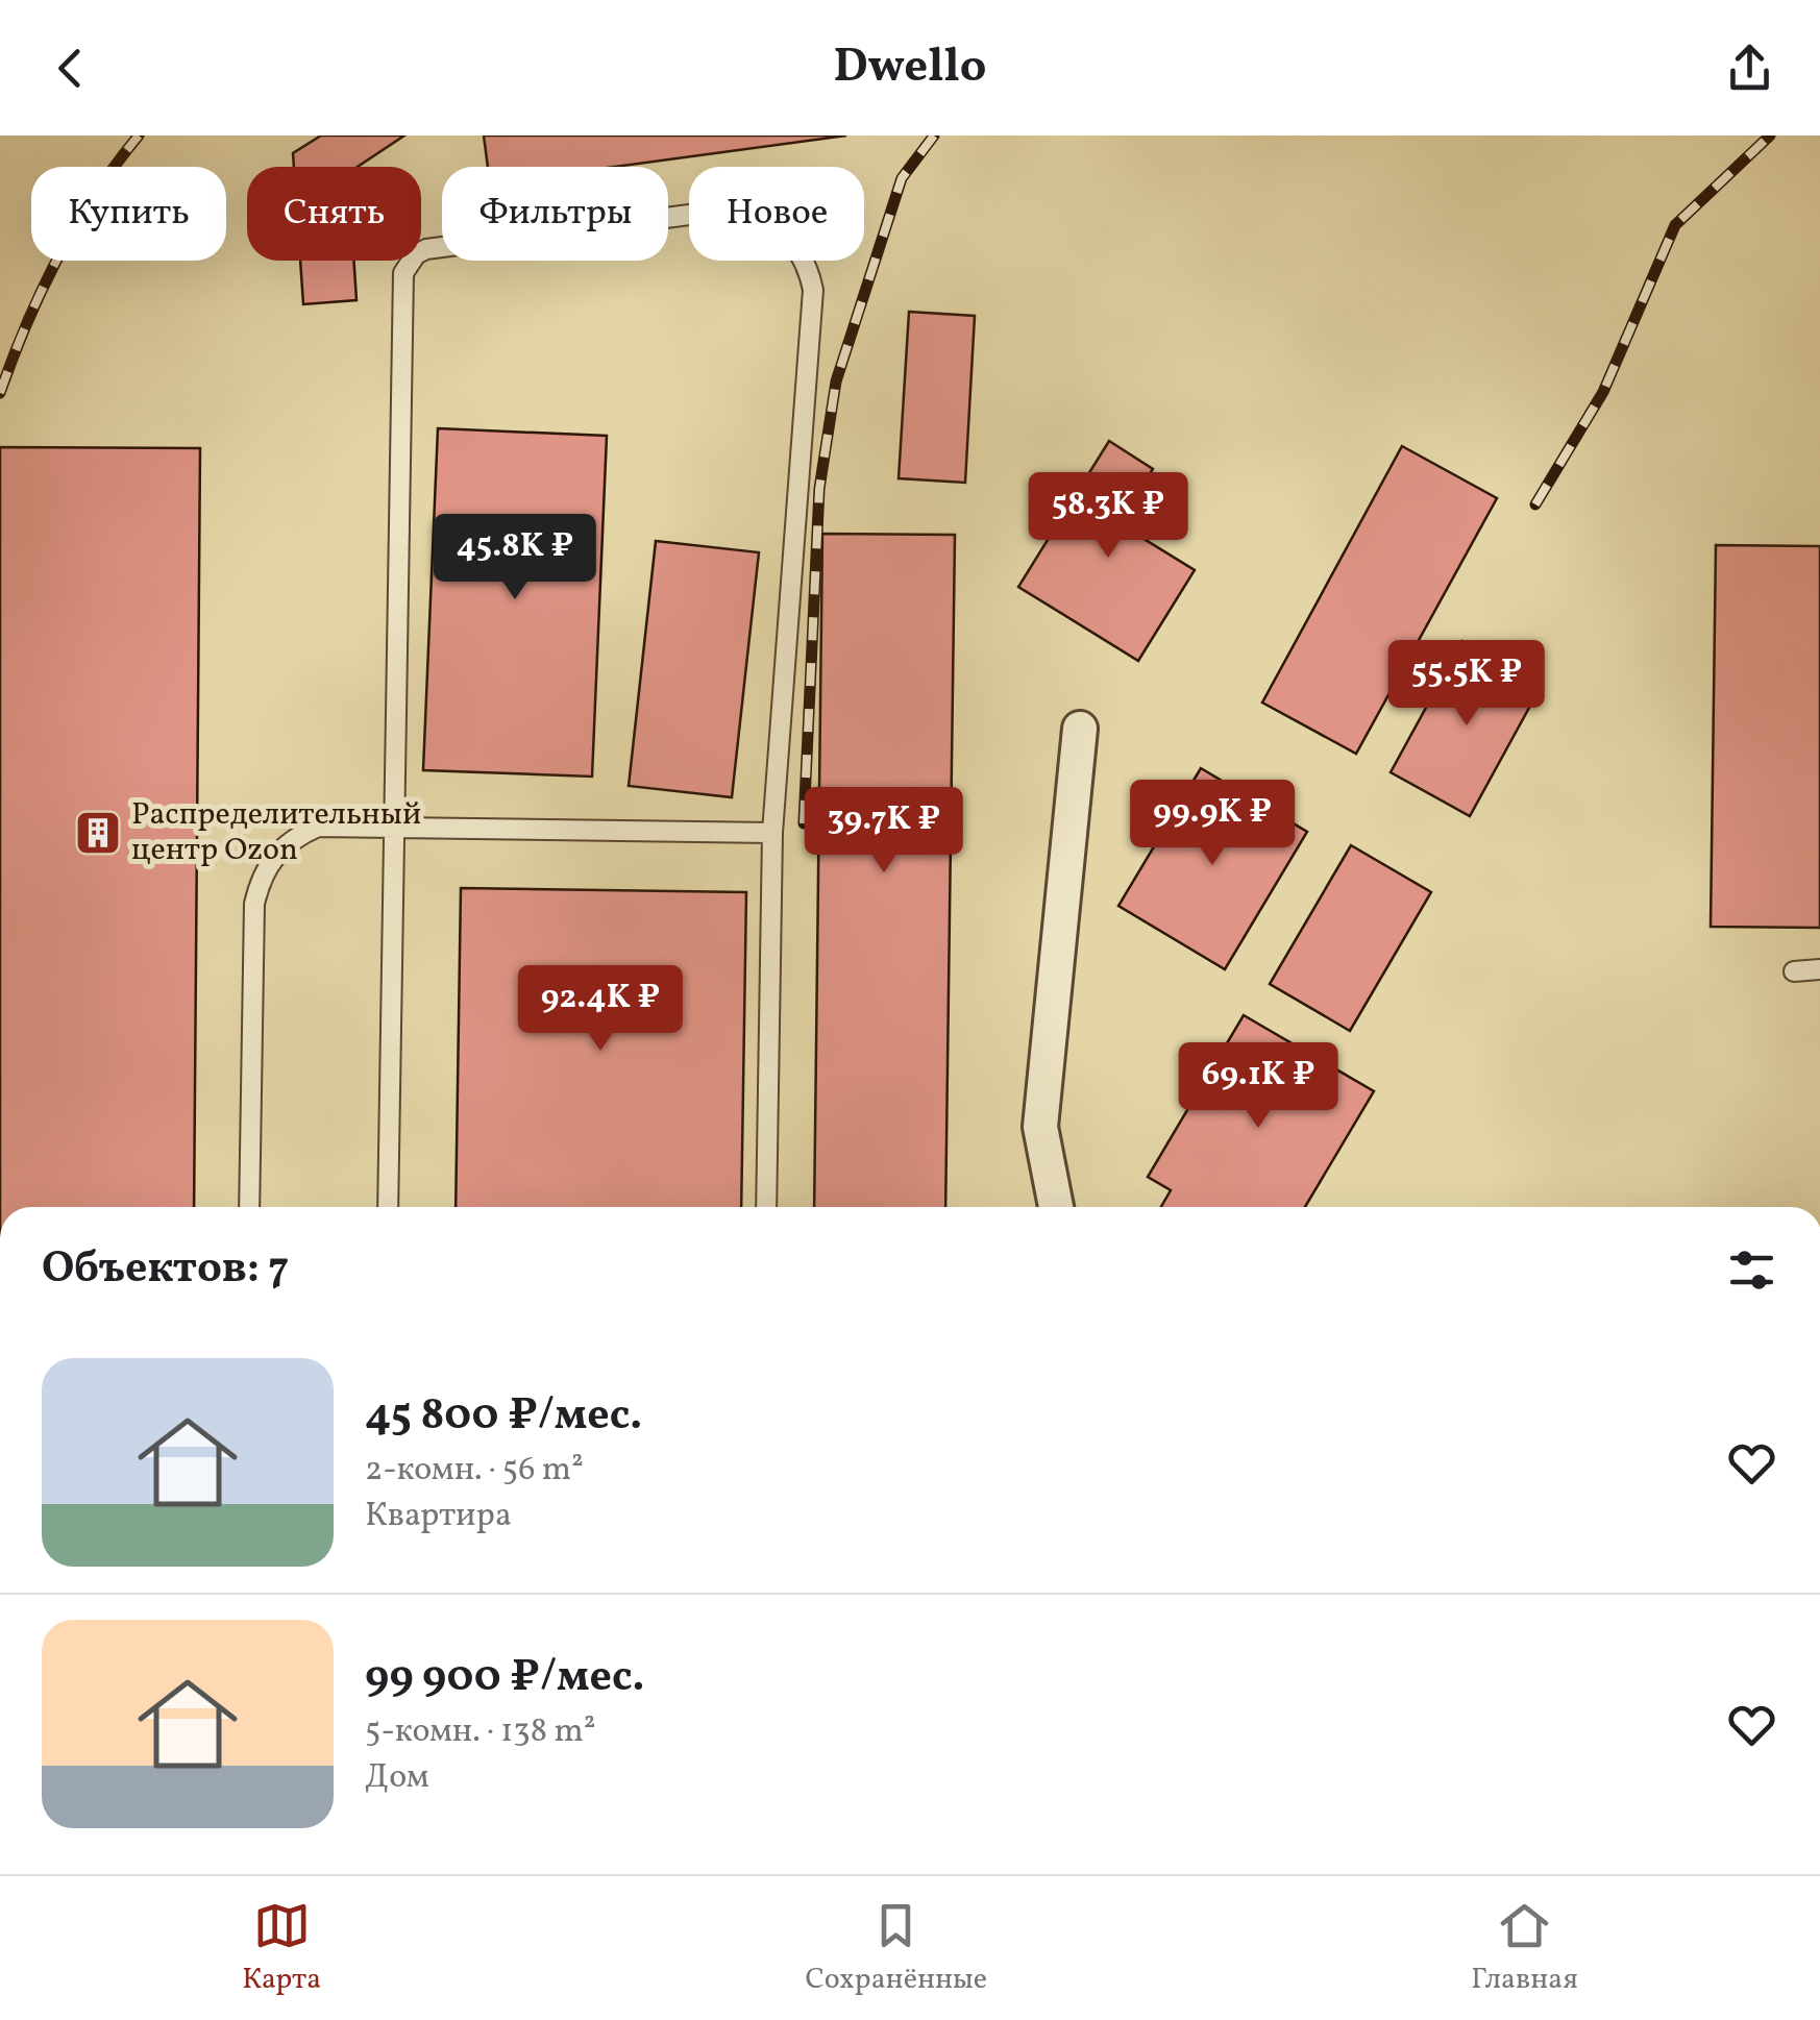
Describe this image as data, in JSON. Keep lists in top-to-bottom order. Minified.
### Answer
{"places":{"building":["Распределительный центр Ozon"]},"page":{"header":"Dwello","chip":["Купить","Снять","Фильтры","Новое"],"price":["58.3K ₽","45.8K ₽","55.5K ₽","99.9K ₽","39.7K ₽","92.4K ₽","69.1K ₽"],"heading":"Объектов: 7","list":[{"name":"45 800 ₽/мес.","note":"2-комн. · 56 m² · Квартира"},{"name":"99 900 ₽/мес.","note":"5-комн. · 138 m² · Дом"}],"tabs":["Карта","Сохранённые","Главная"]}}
